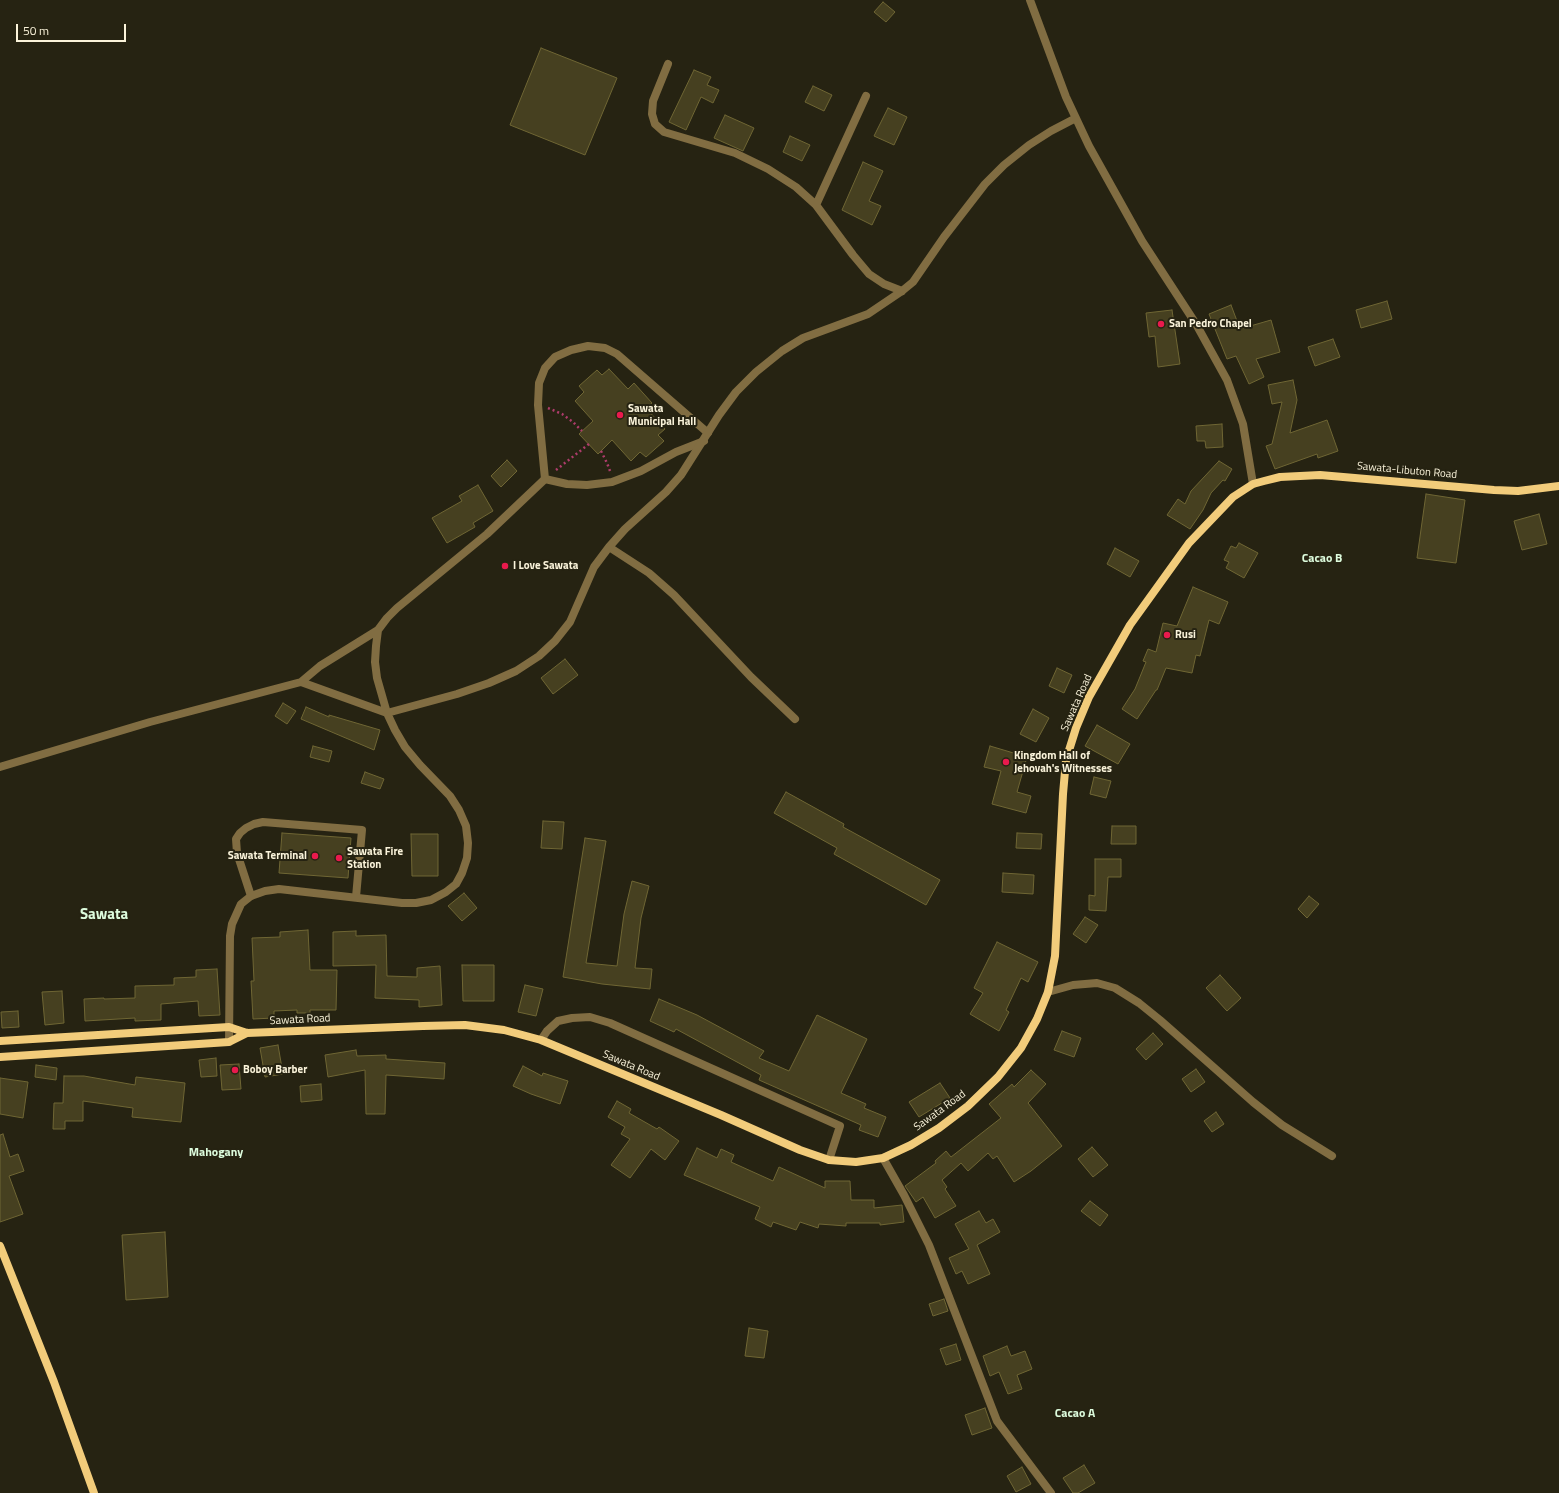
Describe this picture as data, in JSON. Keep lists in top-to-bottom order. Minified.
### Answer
{"streets":{"main road":["Sawata-Libuton Road","Sawata Road"]},"crossings":[["Sawata-Libuton Road","Sawata Road"]],"districts":["Cacao B","Sawata","Mahogany","Cacao A"],"places":["San Pedro Chapel","Sawata Municipal Hall","I Love Sawata","Rusi","Kingdom Hall of Jehovah's Witnesses","Sawata Terminal","Sawata Fire Station","Boboy Barber"],"scale_bar":"50 m"}
